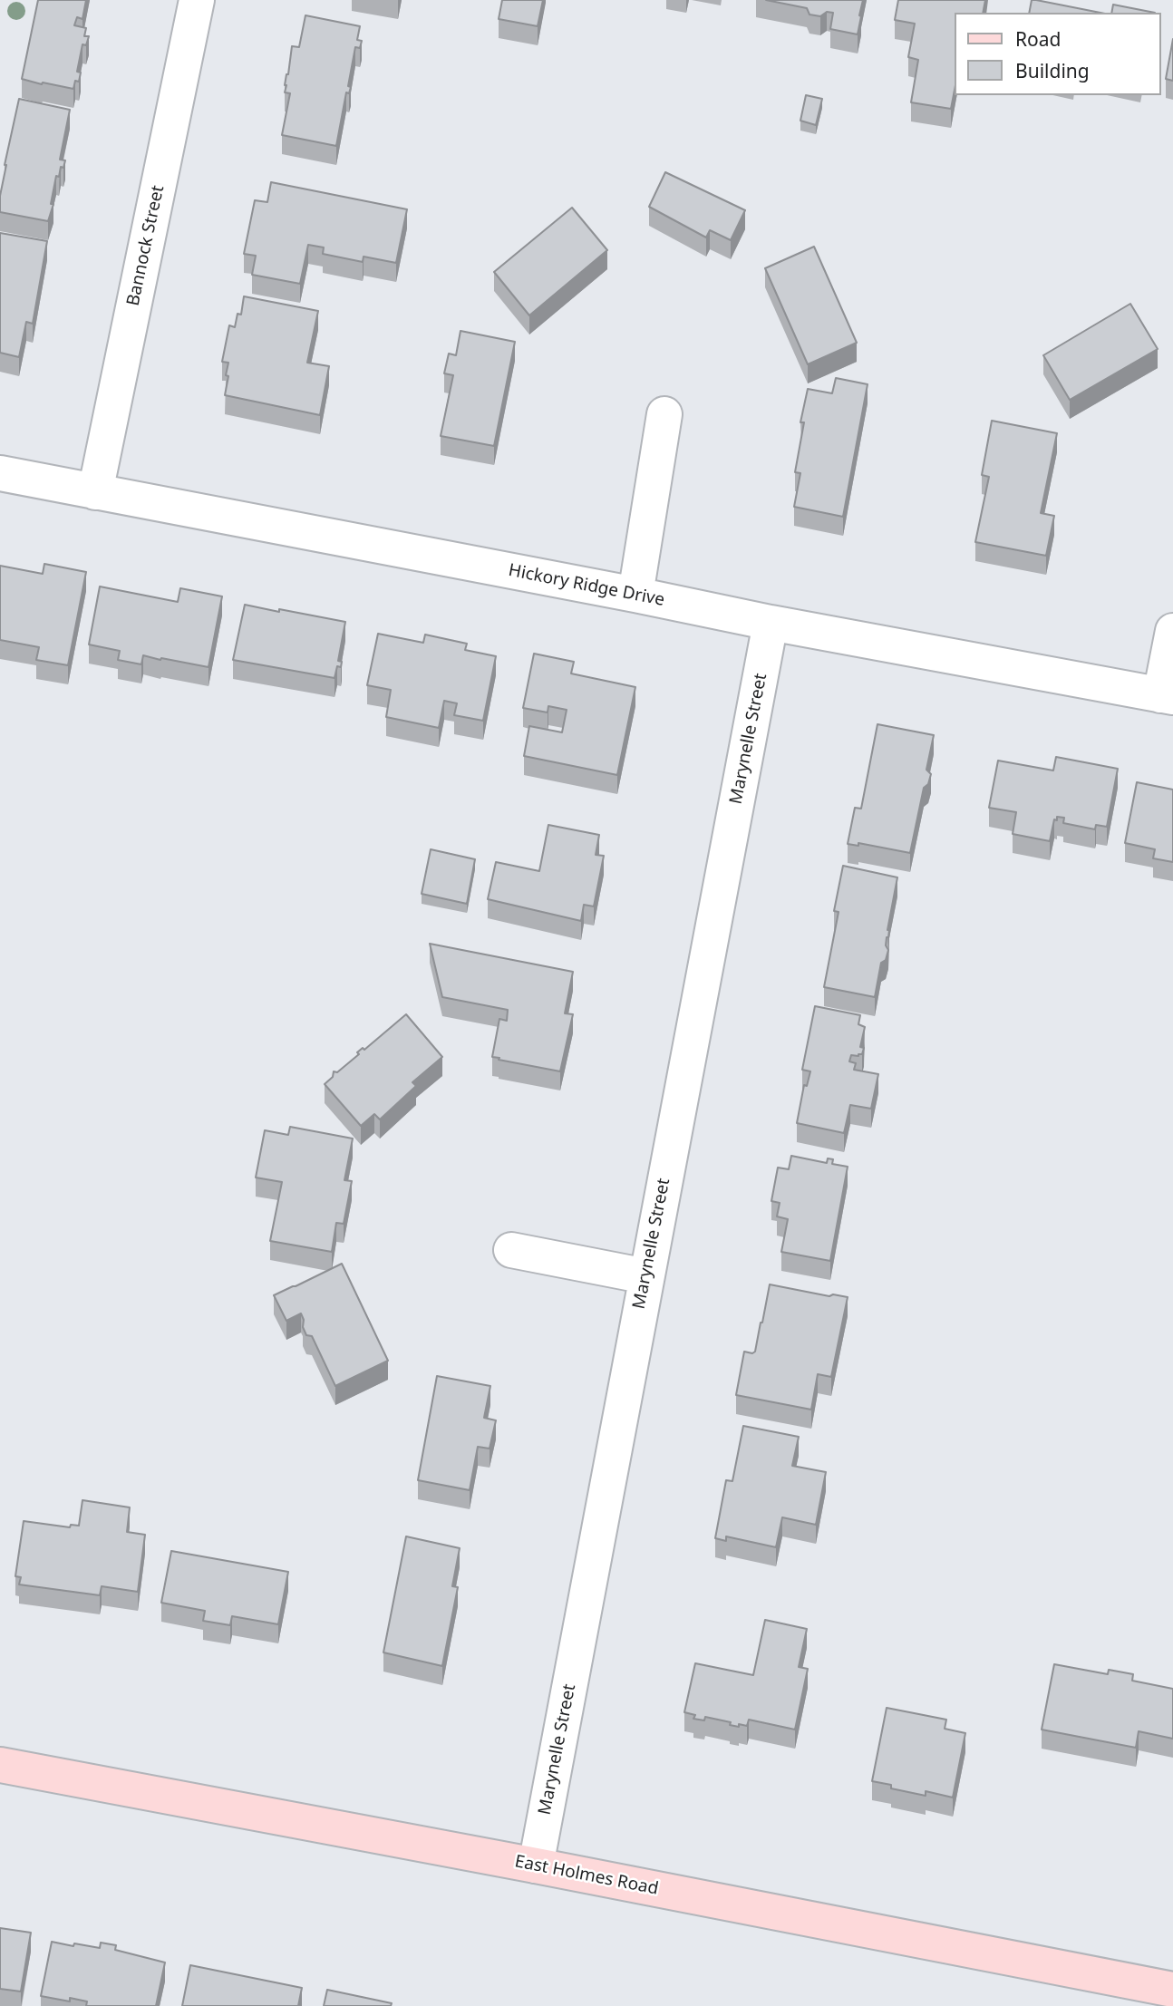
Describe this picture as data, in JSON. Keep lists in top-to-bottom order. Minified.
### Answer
{"streets":{"main road":["East Holmes Road"],"street":["Bannock Street","Hickory Ridge Drive","Marynelle Street"]},"crossings":[["Bannock Street","Hickory Ridge Drive"],["Hickory Ridge Drive","Marynelle Street"],["Marynelle Street","East Holmes Road"]],"legend":["Road","Building"]}
